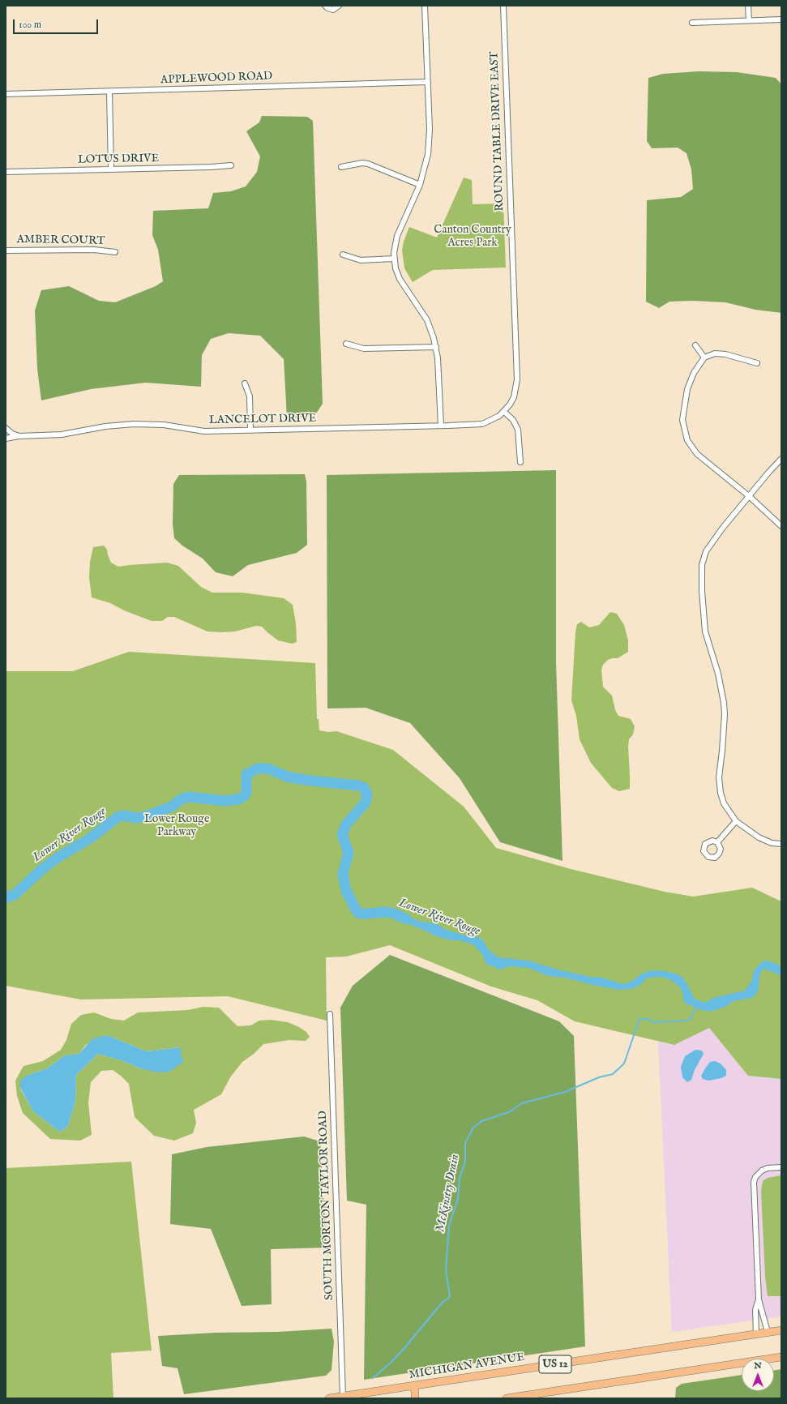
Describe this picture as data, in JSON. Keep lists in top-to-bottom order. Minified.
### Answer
{"streets":{"main road":["US 12","MICHIGAN AVENUE"],"street":["APPLEWOOD ROAD","ROUND TABLE DRIVE EAST","LOTUS DRIVE","AMBER COURT","LANCELOT DRIVE","SOUTH MORTON TAYLOR ROAD"]},"crossings":[["ROUND TABLE DRIVE EAST","LANCELOT DRIVE"],["SOUTH MORTON TAYLOR ROAD","MICHIGAN AVENUE"]],"water":["Lower River Rouge","McKinstry Drain"],"parks":["Canton Country Acres Park","Lower Rouge Parkway"],"scale_bar":"100 m","north":"top"}
